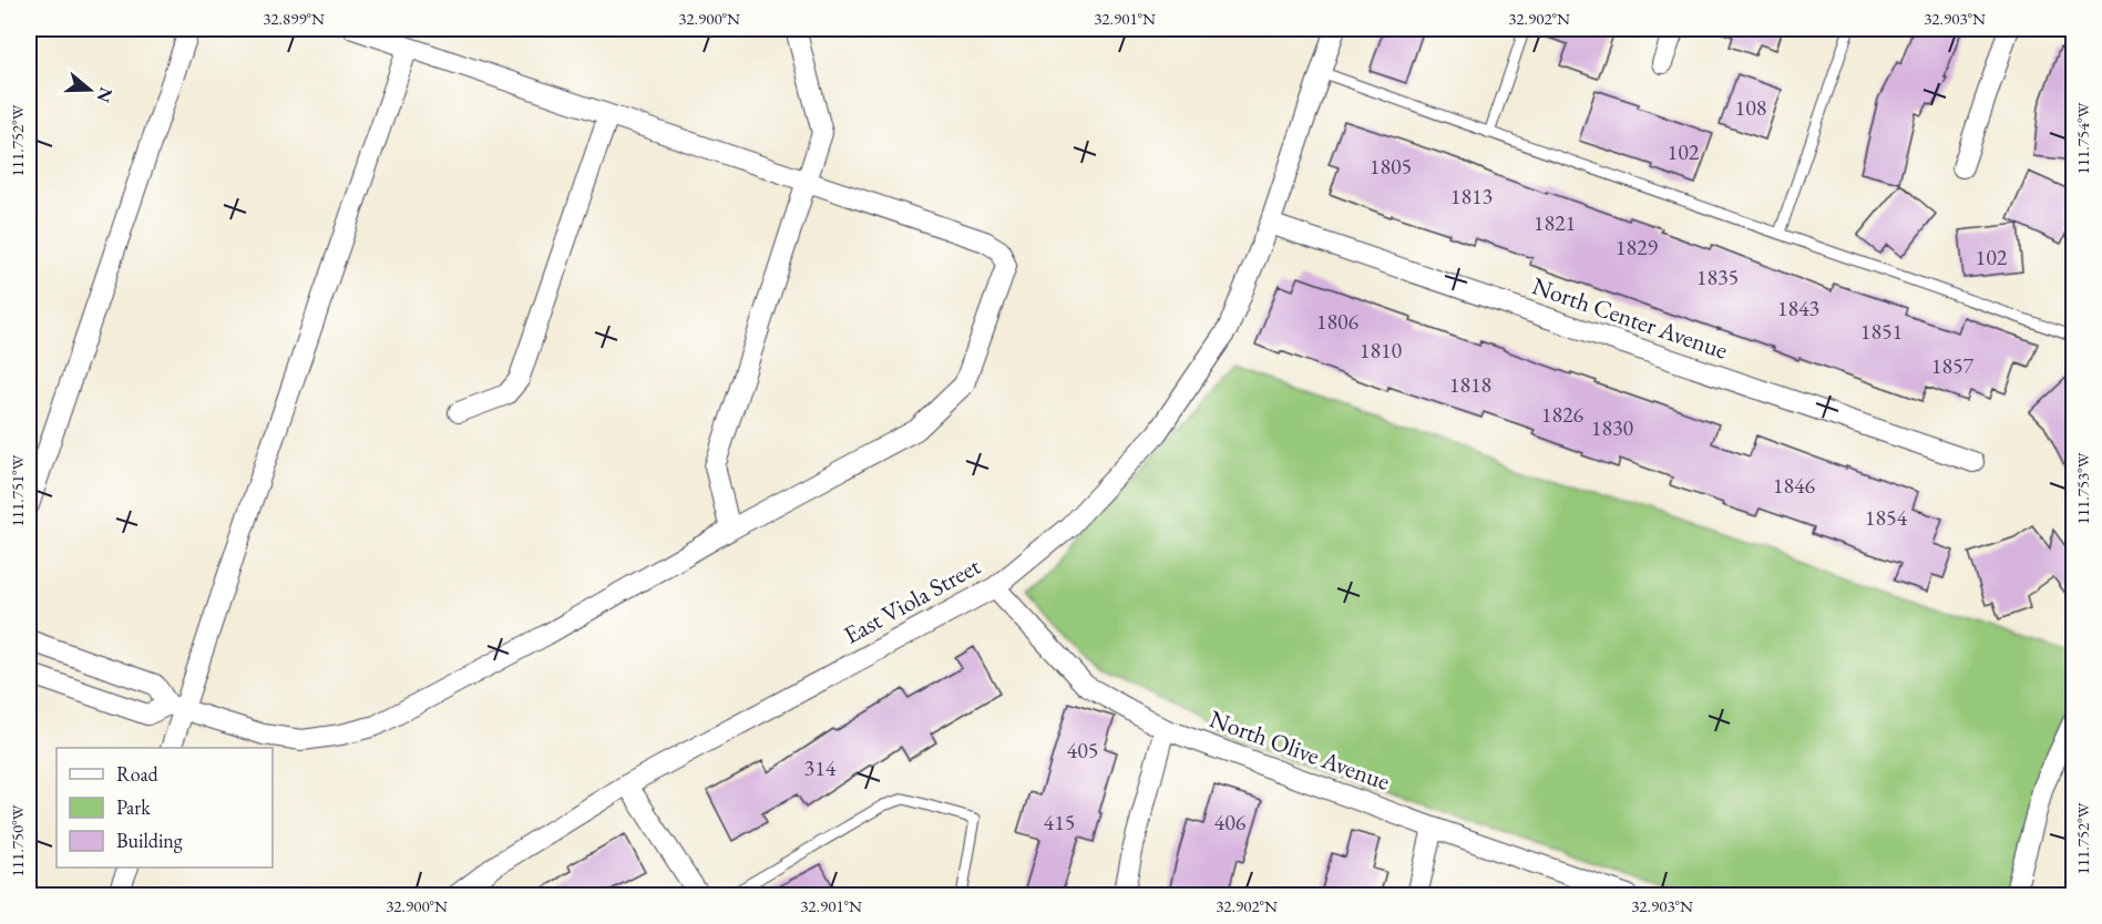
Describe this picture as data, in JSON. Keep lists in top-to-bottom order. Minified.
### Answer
{"streets":{"street":["North Center Avenue","East Viola Street","North Olive Avenue"]},"crossings":[["North Center Avenue","East Viola Street"],["East Viola Street","North Olive Avenue"]],"house_numbers":["108","102","1805","1813","1821","1829","102","1835","1843","1806","1851","1810","1857","1818","1826","1830","1846","1854","405","314","415","406"],"legend":["Road","Park","Building"],"north":"right","coordinates":["32.899°N","32.900°N","32.901°N","32.902°N","32.903°N","111.754°W","111.752°W","111.753°W","111.751°W","111.750°W"]}
